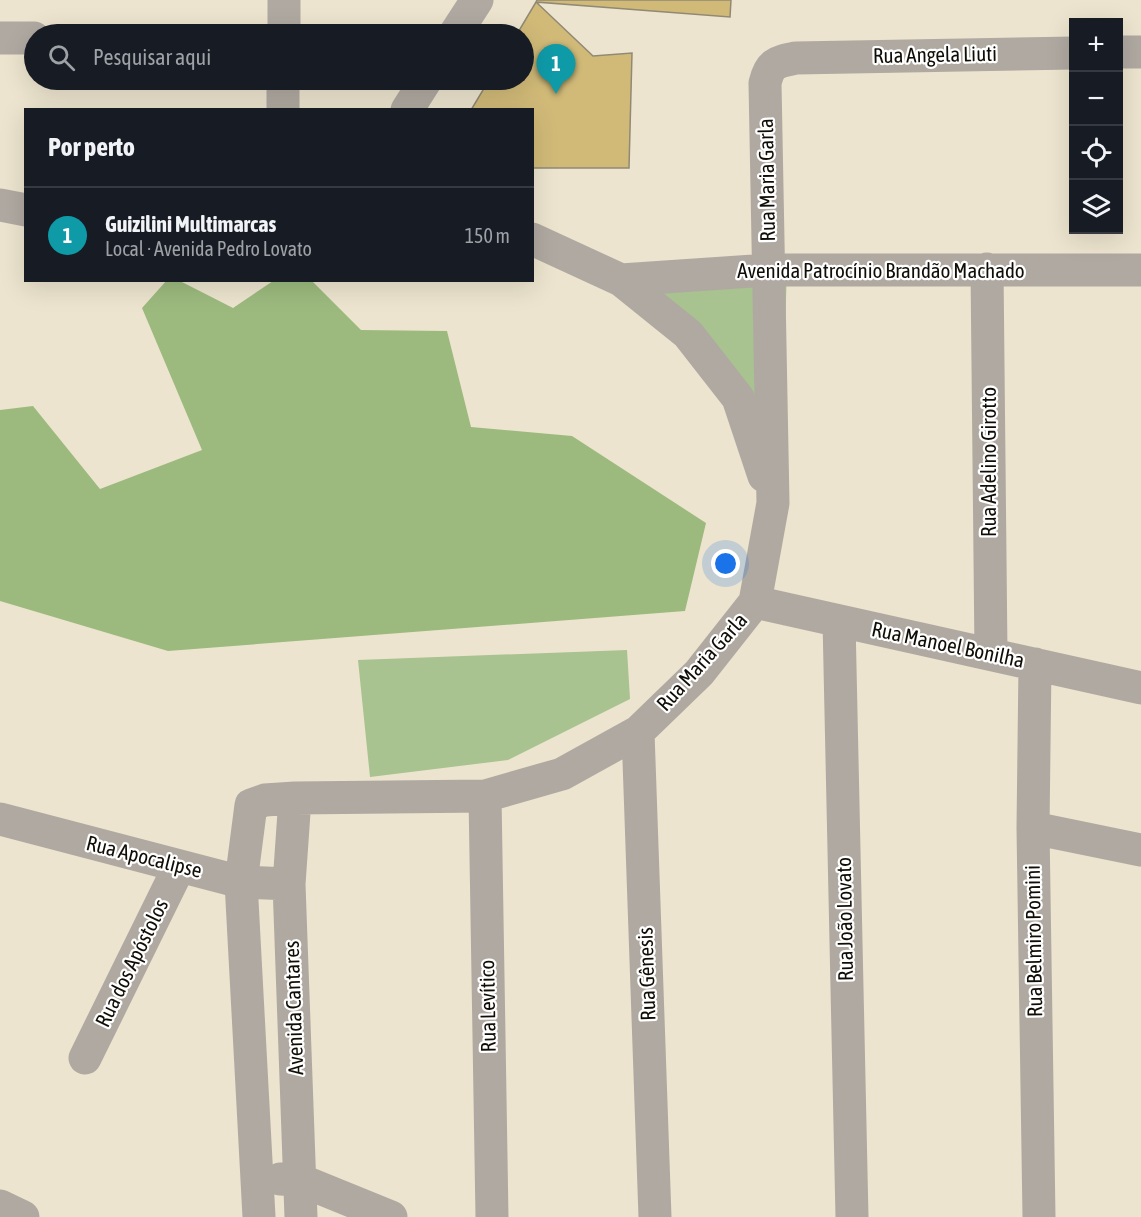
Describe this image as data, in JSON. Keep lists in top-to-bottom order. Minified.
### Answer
{"streets":{"street":["Rua Angela Liuti","Rua Maria Garla","Avenida Patrocínio Brandão Machado","Rua Adelino Girotto","Rua Manoel Bonilha","Rua Apocalipse","Rua João Lovato","Rua Belmiro Pomini","Rua dos Apóstolos","Rua Gênesis","Rua Levítico","Avenida Cantares"]},"crossings":[["Rua Angela Liuti","Rua Maria Garla"],["Rua Maria Garla","Avenida Patrocínio Brandão Machado"],["Rua Maria Garla","Rua Manoel Bonilha"],["Rua Maria Garla","Rua Gênesis"],["Rua Maria Garla","Rua Levítico"],["Rua Maria Garla","Avenida Cantares"],["Avenida Patrocínio Brandão Machado","Rua Adelino Girotto"],["Rua Adelino Girotto","Rua Manoel Bonilha"],["Rua Manoel Bonilha","Rua João Lovato"],["Rua Manoel Bonilha","Rua Belmiro Pomini"],["Rua Apocalipse","Rua dos Apóstolos"],["Rua Apocalipse","Avenida Cantares"]],"page":{"map_buttons":["+","−"],"search":"Pesquisar aqui","pins":"1","heading":"Por perto","list":[{"mark":"1","name":"Guizilini Multimarcas","note":"Local · Avenida Pedro Lovato","value":"150 m"}]}}
